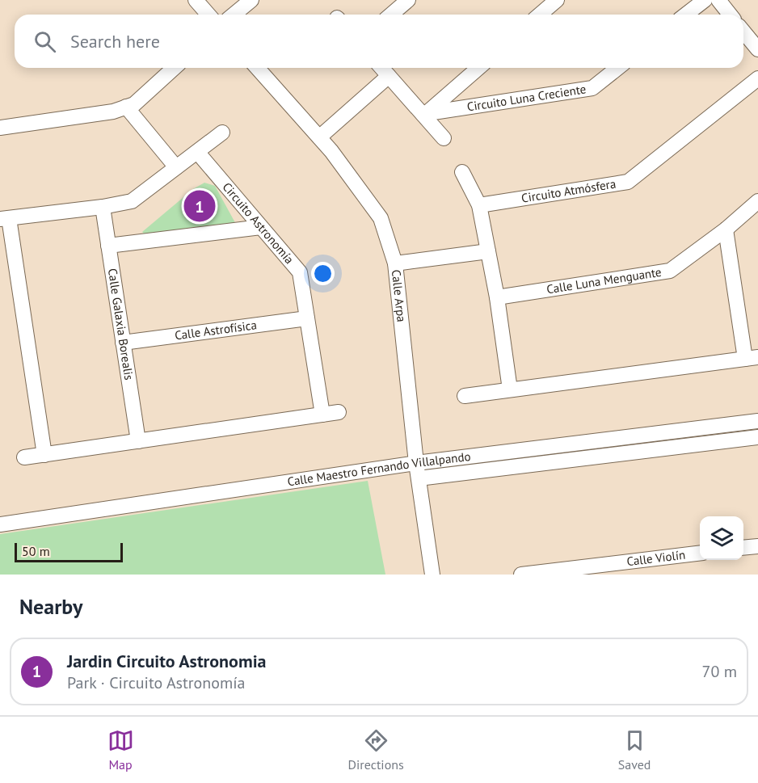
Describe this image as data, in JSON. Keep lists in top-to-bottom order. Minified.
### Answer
{"streets":{"street":["Circuito Luna Creciente","Circuito Atmósfera","Circuito Astronomía","Calle Luna Menguante","Calle Arpa","Calle Galaxia Borealis","Calle Astrofísica","Calle Maestro Fernando Villalpando","Calle Violín"]},"crossings":[["Circuito Astronomía","Calle Astrofísica"],["Calle Arpa","Calle Maestro Fernando Villalpando"],["Calle Galaxia Borealis","Calle Astrofísica"]],"scale_bar":"50 m","page":{"search":"Search here","pins":"1","scale":"50 m","heading":"Nearby","list":[{"mark":"1","name":"Jardin Circuito Astronomia","note":"Park · Circuito Astronomía","value":"70 m"}],"nav":["Map","Directions","Saved"]}}
